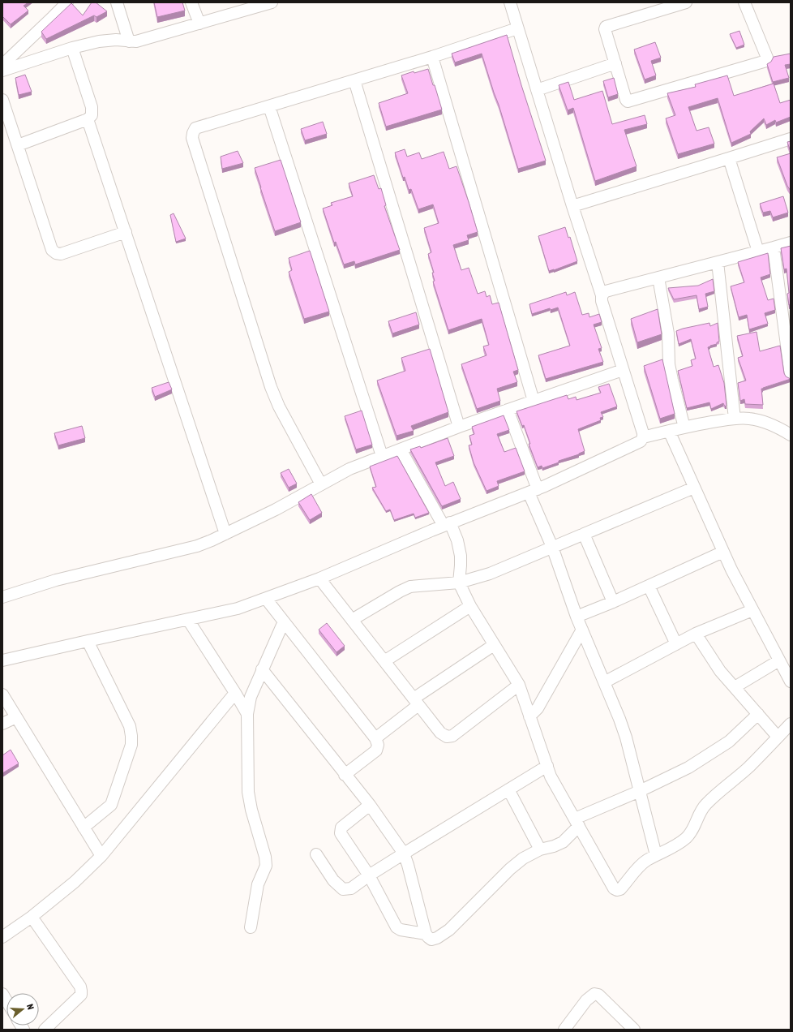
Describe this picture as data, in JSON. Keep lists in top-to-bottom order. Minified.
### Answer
{"north":"right"}
